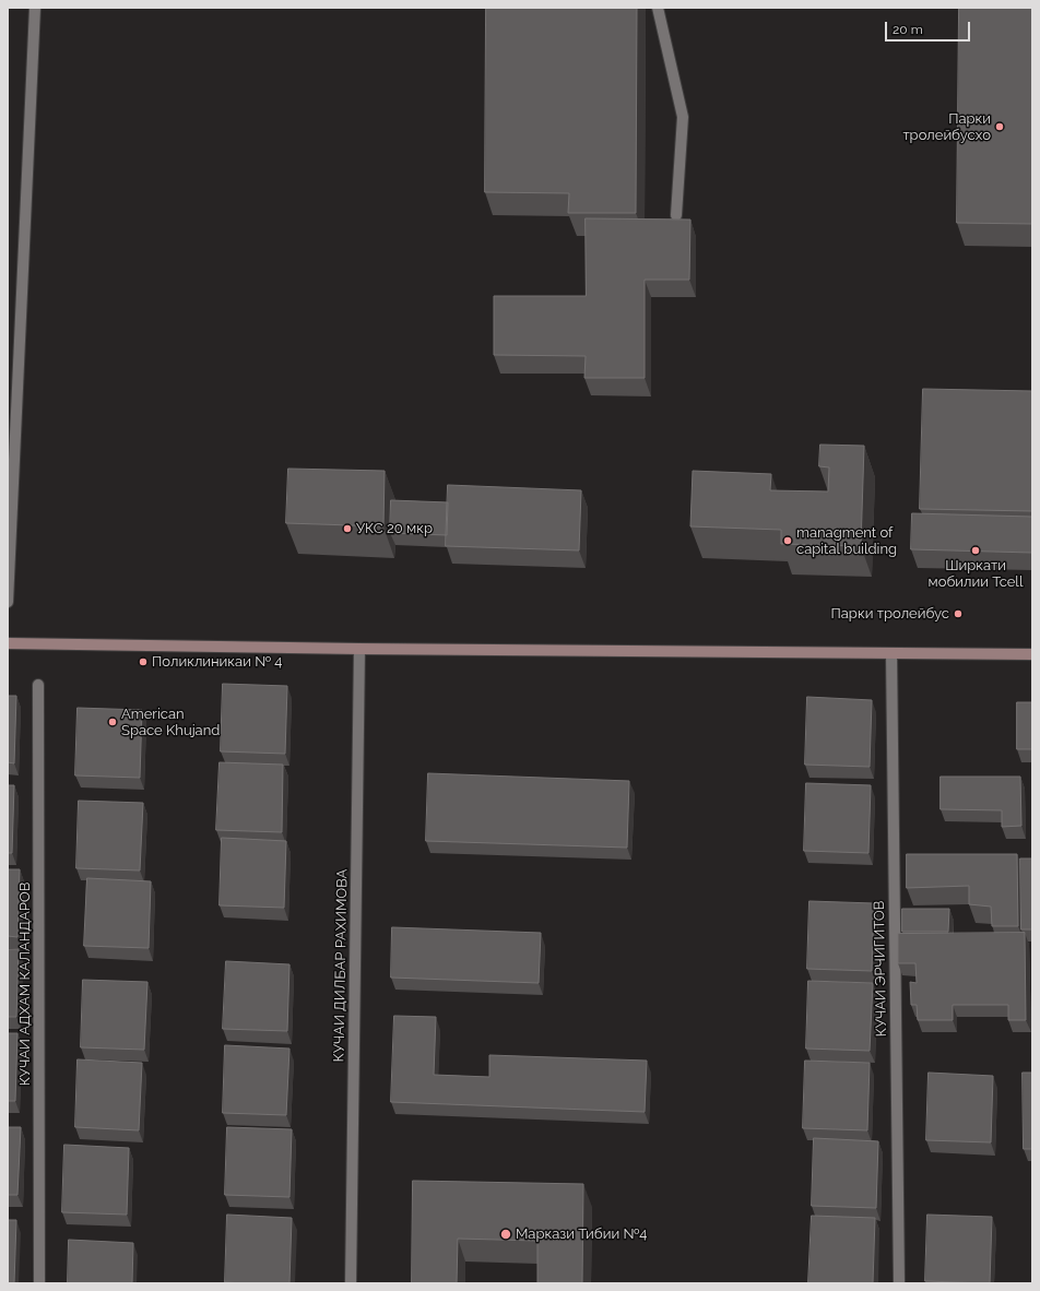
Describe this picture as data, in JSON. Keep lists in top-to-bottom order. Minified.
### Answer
{"streets":{"street":["КУЧАИ ДИЛБАР РАХИМОВА","КУЧАИ ЭРЧИГИТОВ","КУЧАИ АДХАМ КАЛАНДАРОВ"]},"places":["Парки тролейбусхо","УКС 20 мкр","managment of capital building","Ширкати мобилии Tcell","Парки тролейбус","Поликлиникаи № 4","American Space Khujand","Маркази Тибии №4"],"scale_bar":"20 m"}
